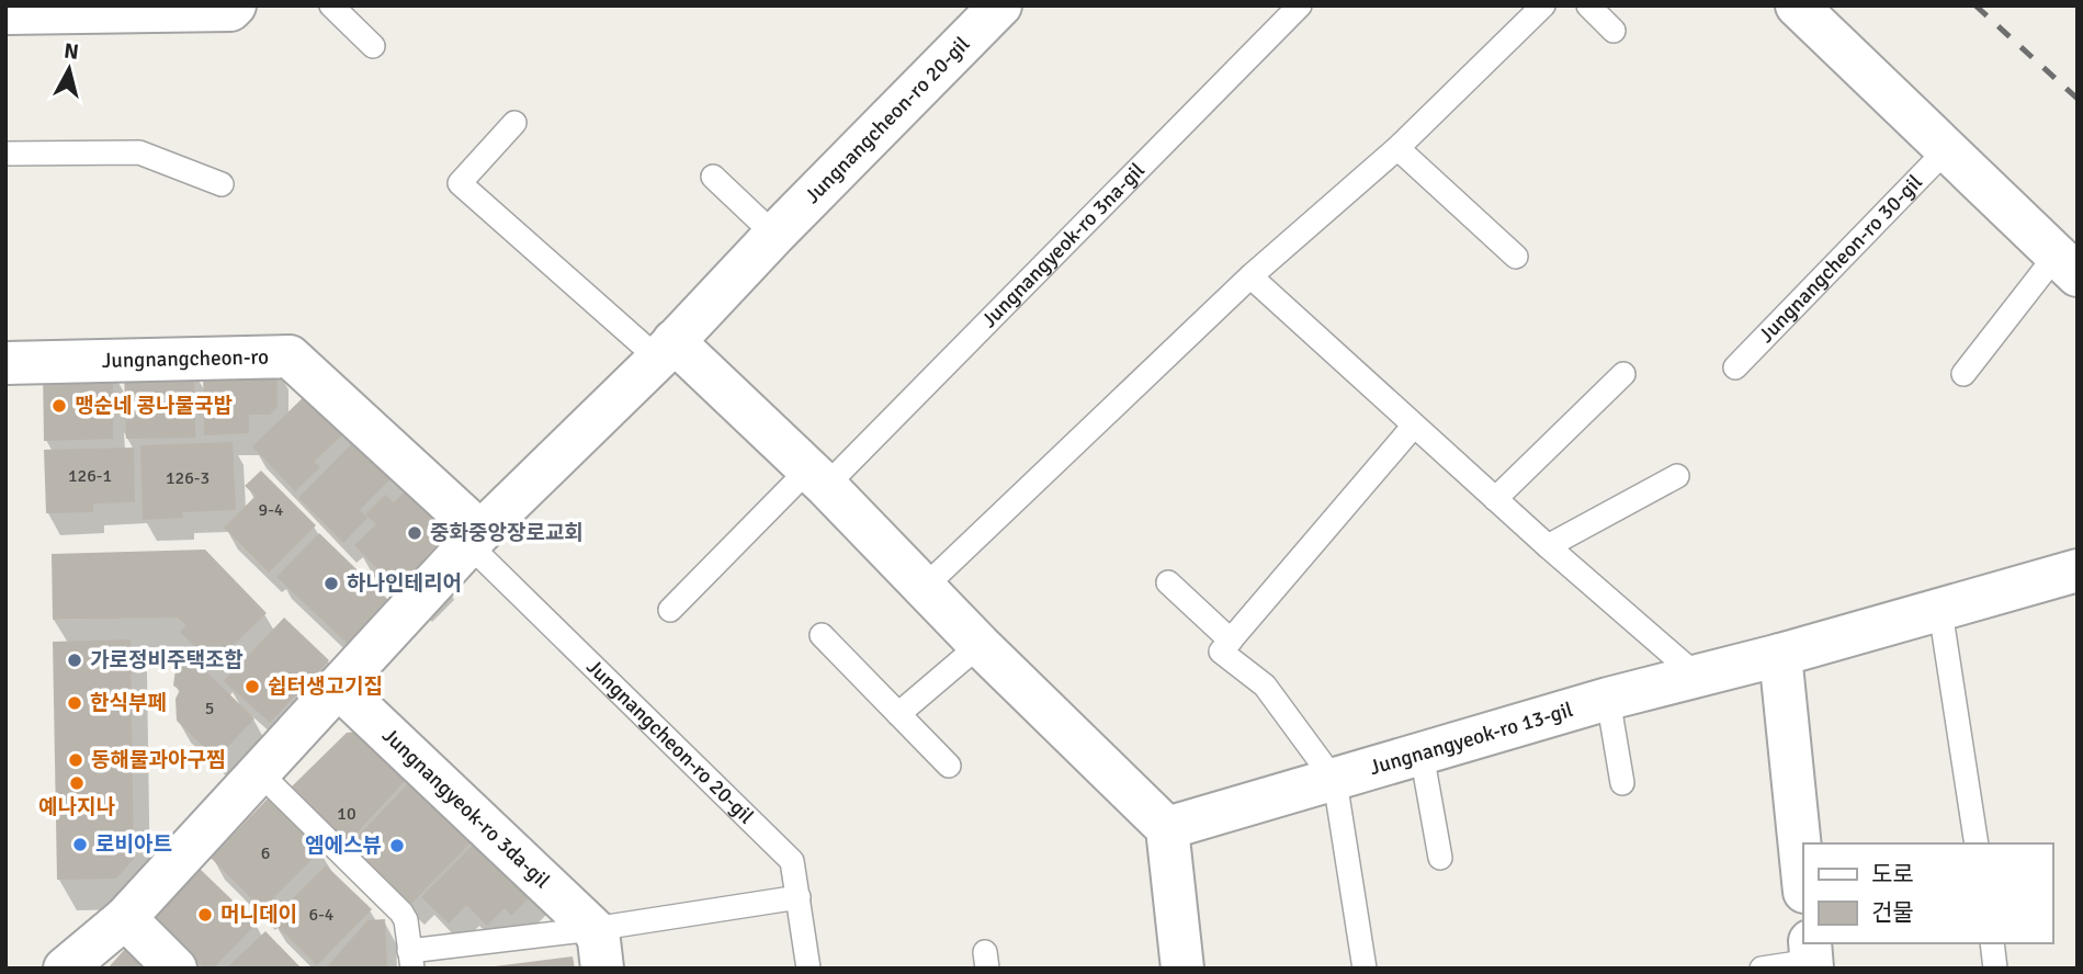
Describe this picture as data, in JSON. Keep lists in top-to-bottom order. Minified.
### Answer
{"streets":{"street":["Jungnangcheon-ro 20-gil","Jungnangcheon-ro","Jungnangyeok-ro 13-gil","Jungnangyeok-ro 3da-gil"],"lane":["Jungnangyeok-ro 3na-gil","Jungnangcheon-ro 30-gil"]},"crossings":[["Jungnangcheon-ro 20-gil","Jungnangcheon-ro"],["Jungnangcheon-ro 20-gil","Jungnangyeok-ro 3da-gil"]],"places":["맹순네 콩나물국밥","중화중앙장로교회","하나인테리어","가로정비주택조합","쉽터생고기집","한식부페","동해물과아구찜","예나지나","로비아트","엠에스뷰","머니데이"],"house_numbers":["126-1","126-3","9-4","5","10","6","6-4"],"legend":["도로","건물"],"north":"top"}
